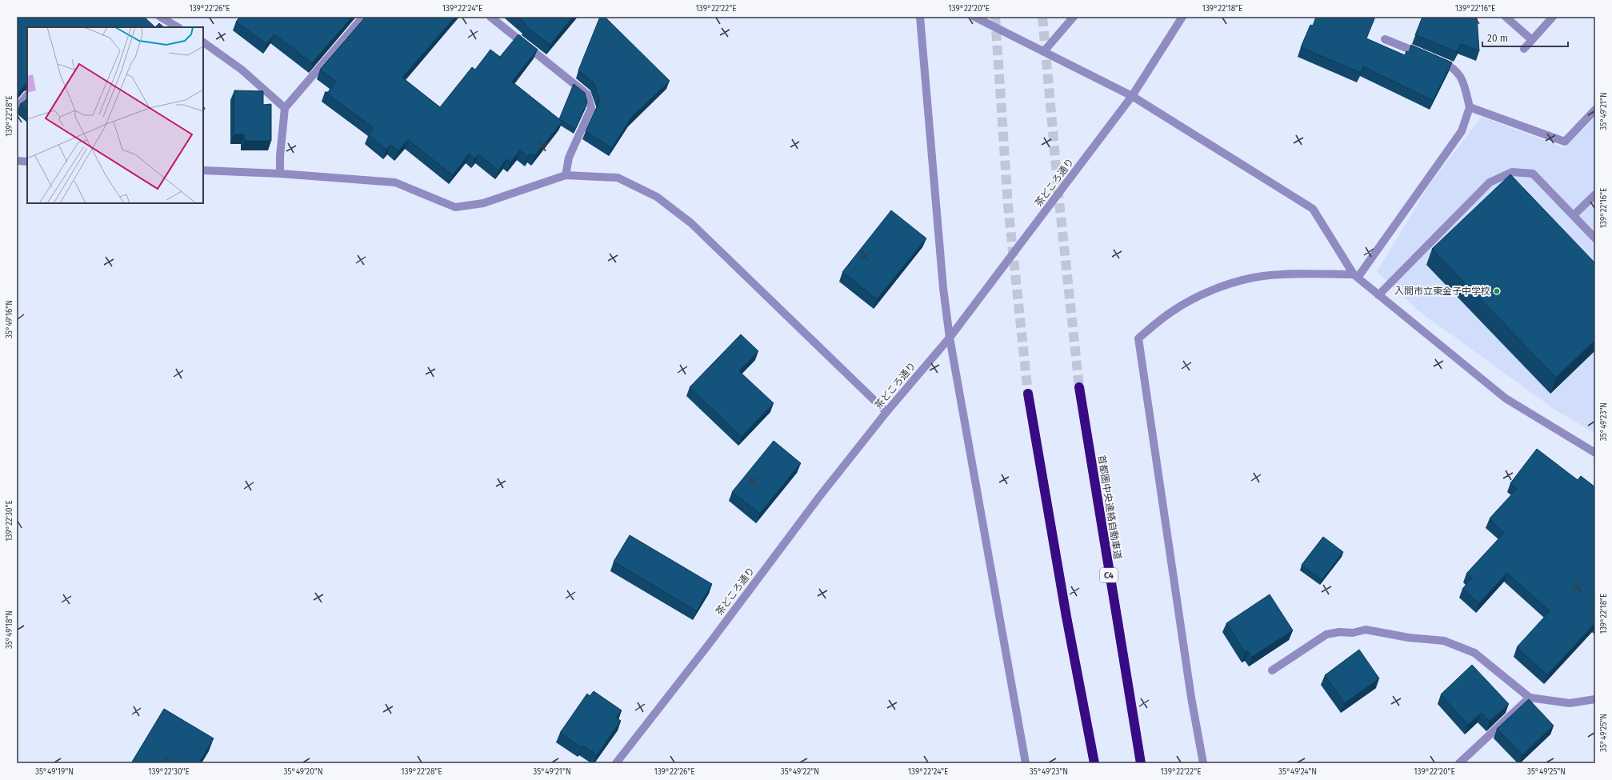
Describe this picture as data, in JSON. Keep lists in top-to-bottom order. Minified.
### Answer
{"streets":{"highway":["首都圏中央連絡自動車道","C4"],"street":["茶どころ通り"]},"places":["入間市立東金子中学校"],"scale_bar":"20 m","coordinates":["139°22'26\"E","139°22'24\"E","139°22'22\"E","139°22'20\"E","139°22'18\"E","139°22'16\"E","35°49'21\"N","139°22'28\"E","35°49'16\"N","35°49'23\"N","139°22'30\"E","35°49'18\"N","35°49'25\"N","35°49'19\"N","35°49'20\"N","35°49'22\"N","35°49'24\"N"]}
